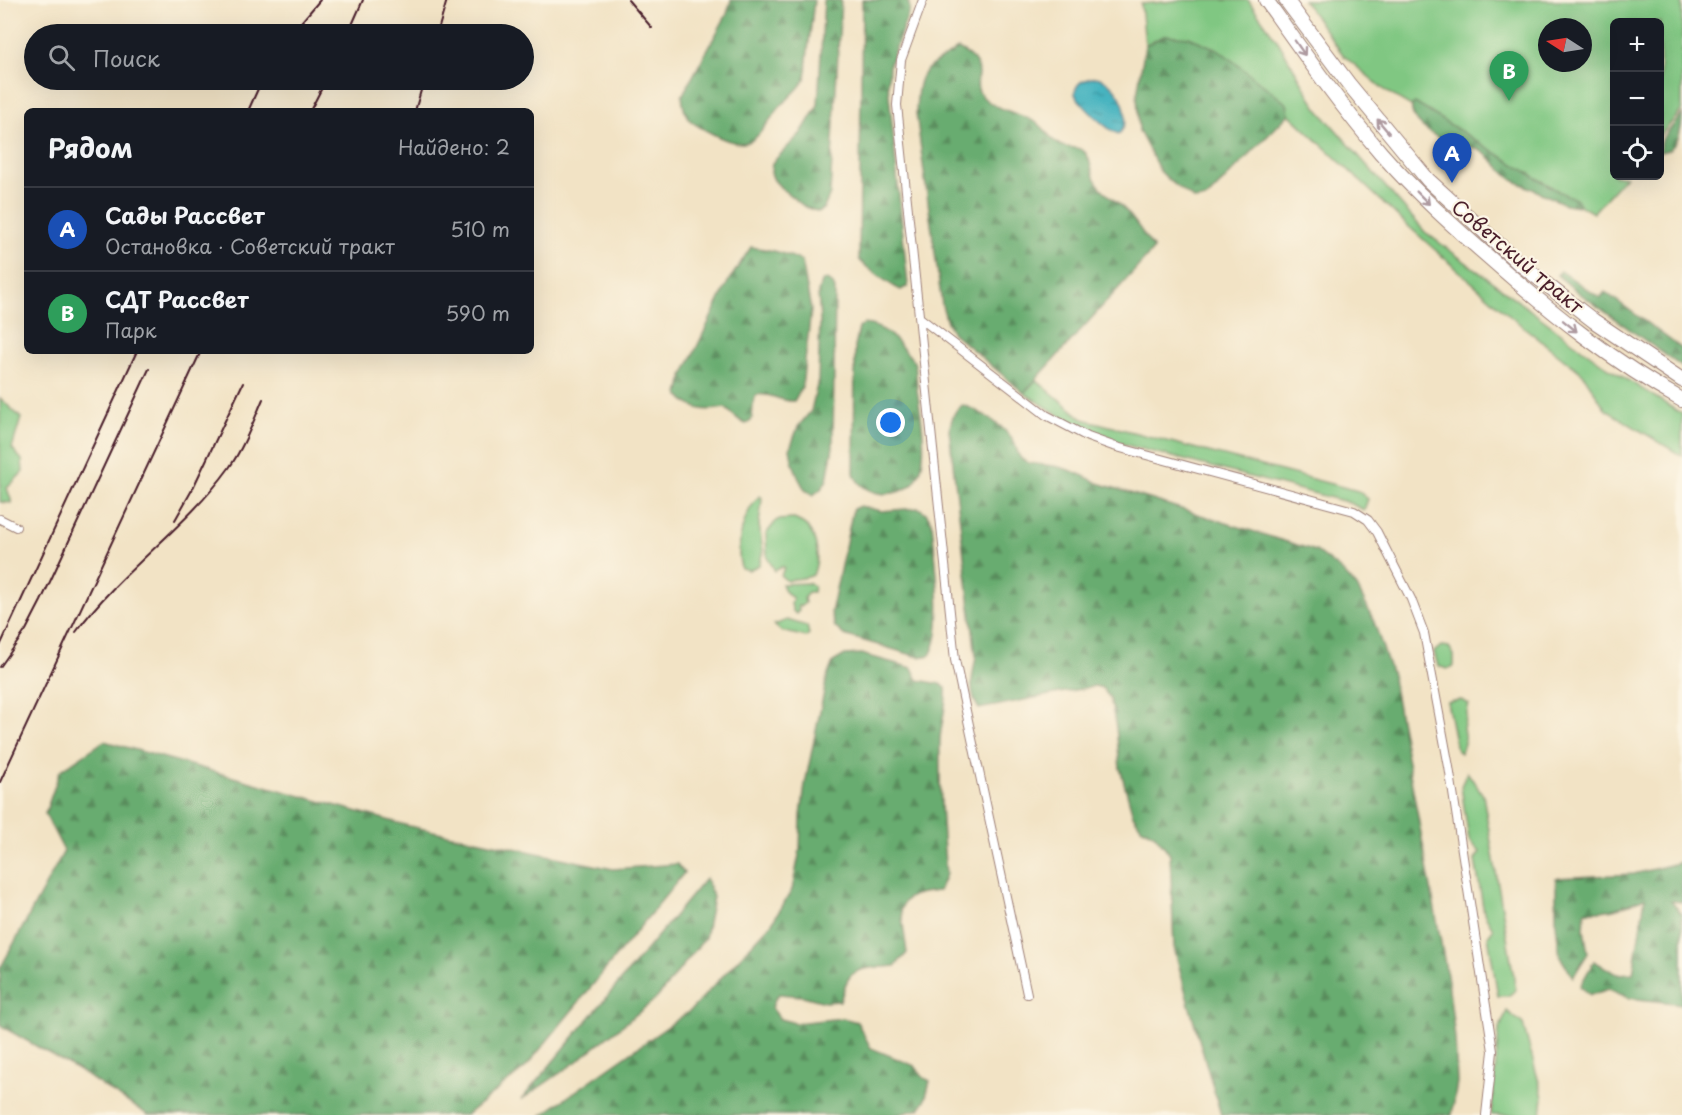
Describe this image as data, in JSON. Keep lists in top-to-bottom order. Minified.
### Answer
{"streets":{"highway":["Советский тракт"]},"north":"left","page":{"map_buttons":["+","−"],"search":"Поиск","pins":["B","A"],"heading":["Рядом","Найдено: 2"],"list":[{"mark":"A","name":"Сады Рассвет","note":"Остановка · Советский тракт","value":"510 m"},{"mark":"B","name":"СДТ Рассвет","note":"Парк","value":"590 m"}]}}
